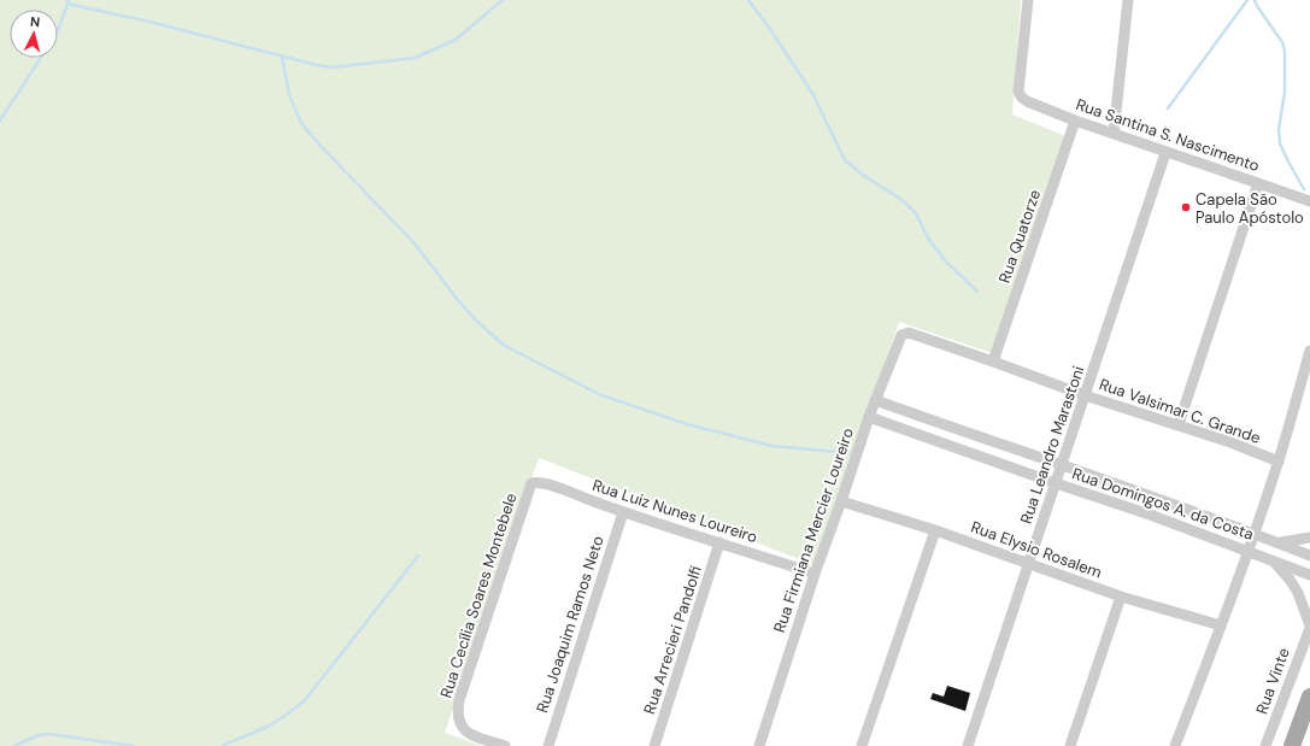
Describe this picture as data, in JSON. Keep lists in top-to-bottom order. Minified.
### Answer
{"streets":{"street":["Rua Santina S. Nascimento","Rua Quatorze","Rua Valsimar C. Grande","Rua Leandro Marastoni","Rua Domingos A. da Costa","Rua Luiz Nunes Loureiro","Rua Firmiana Mercier Loureiro","Rua Elysio Rosalem","Rua Cecília Soares Montebele","Rua Joaquim Ramos Neto","Rua Arrecieri Pandolfi","Rua Vinte"]},"crossings":[["Rua Santina S. Nascimento","Rua Quatorze"],["Rua Santina S. Nascimento","Rua Leandro Marastoni"],["Rua Quatorze","Rua Valsimar C. Grande"],["Rua Valsimar C. Grande","Rua Leandro Marastoni"],["Rua Valsimar C. Grande","Rua Firmiana Mercier Loureiro"],["Rua Leandro Marastoni","Rua Domingos A. da Costa"],["Rua Leandro Marastoni","Rua Elysio Rosalem"],["Rua Domingos A. da Costa","Rua Firmiana Mercier Loureiro"],["Rua Luiz Nunes Loureiro","Rua Firmiana Mercier Loureiro"],["Rua Luiz Nunes Loureiro","Rua Cecília Soares Montebele"],["Rua Luiz Nunes Loureiro","Rua Joaquim Ramos Neto"],["Rua Luiz Nunes Loureiro","Rua Arrecieri Pandolfi"],["Rua Firmiana Mercier Loureiro","Rua Elysio Rosalem"]],"places":["Capela São Paulo Apóstolo"],"north":"top"}
